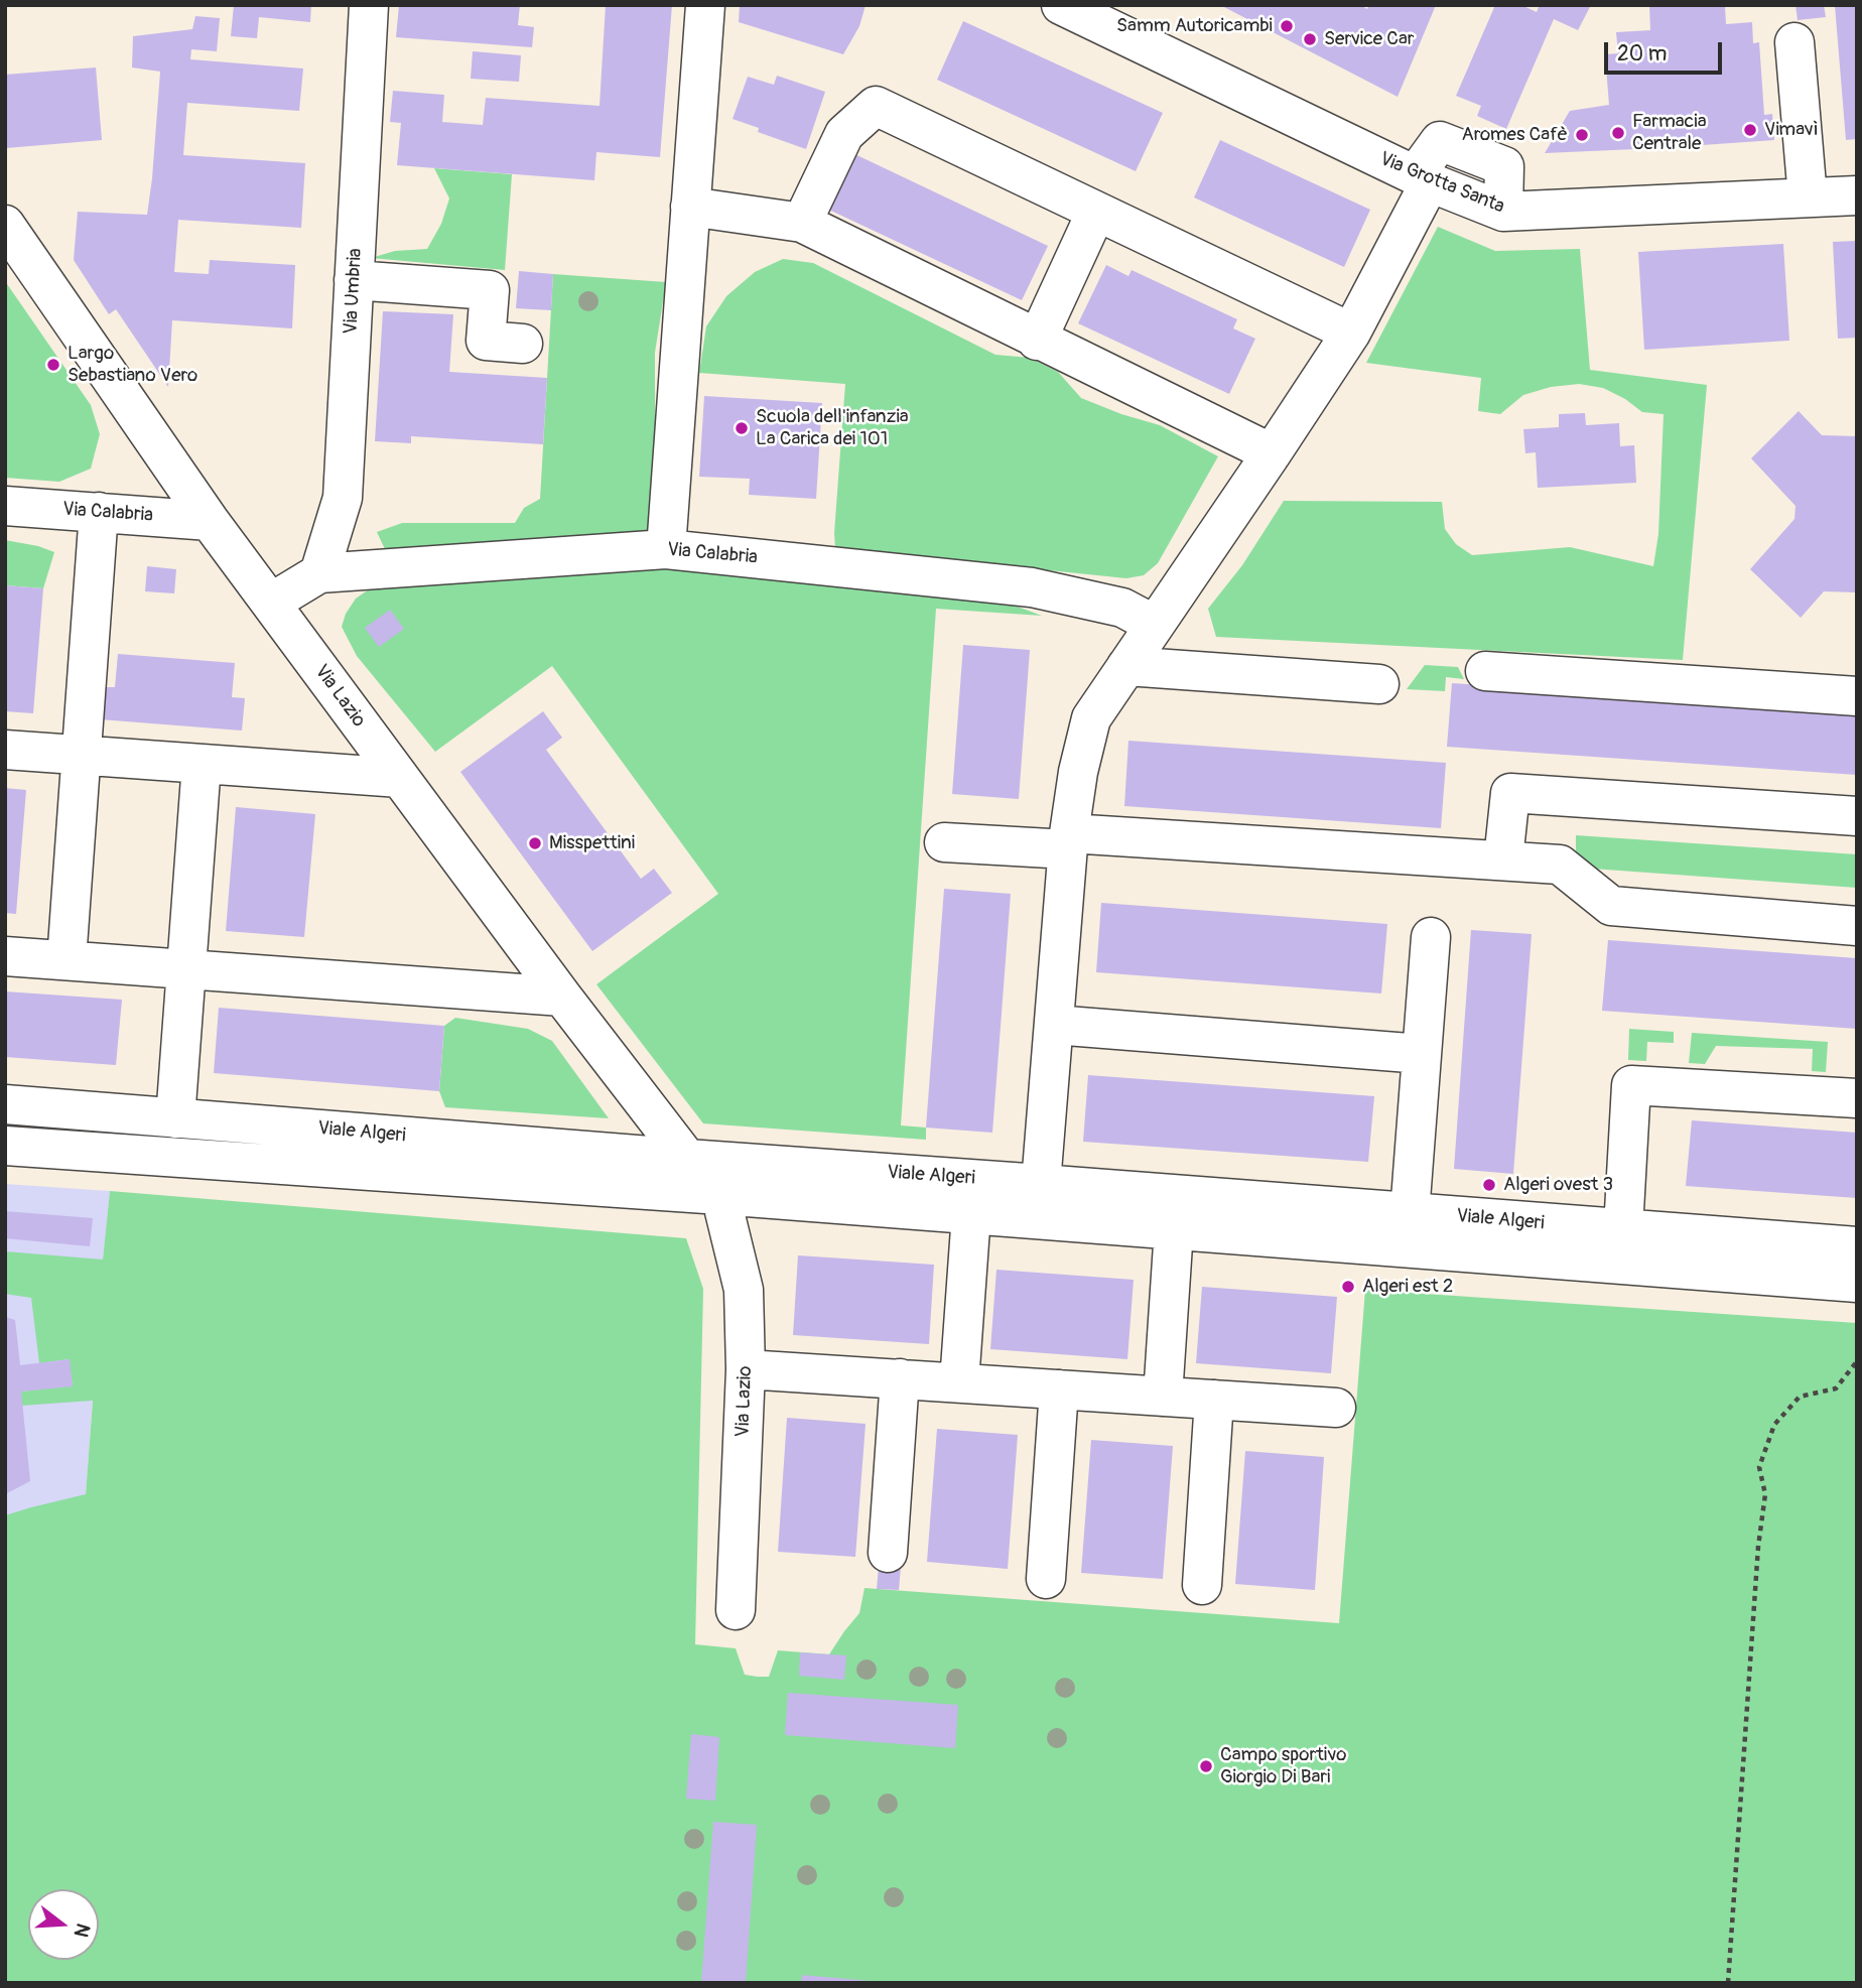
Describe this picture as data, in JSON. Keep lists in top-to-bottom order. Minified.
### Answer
{"streets":{"street":["Via Grotta Santa","Via Umbria","Via Calabria","Via Lazio","Viale Algeri"]},"crossings":[["Via Umbria","Via Calabria"],["Via Calabria","Via Lazio"],["Via Lazio","Viale Algeri"]],"places":["Samm Autoricambi","Service Car","Vimavì","Farmacia Centrale","Aromes Cafè","Largo Sebastiano Vero","Scuola dell'infanzia La Carica dei 101","Misspettini","Algeri ovest 3","Algeri est 2","Campo sportivo Giorgio Di Bari"],"scale_bar":"20 m","north":"right"}
